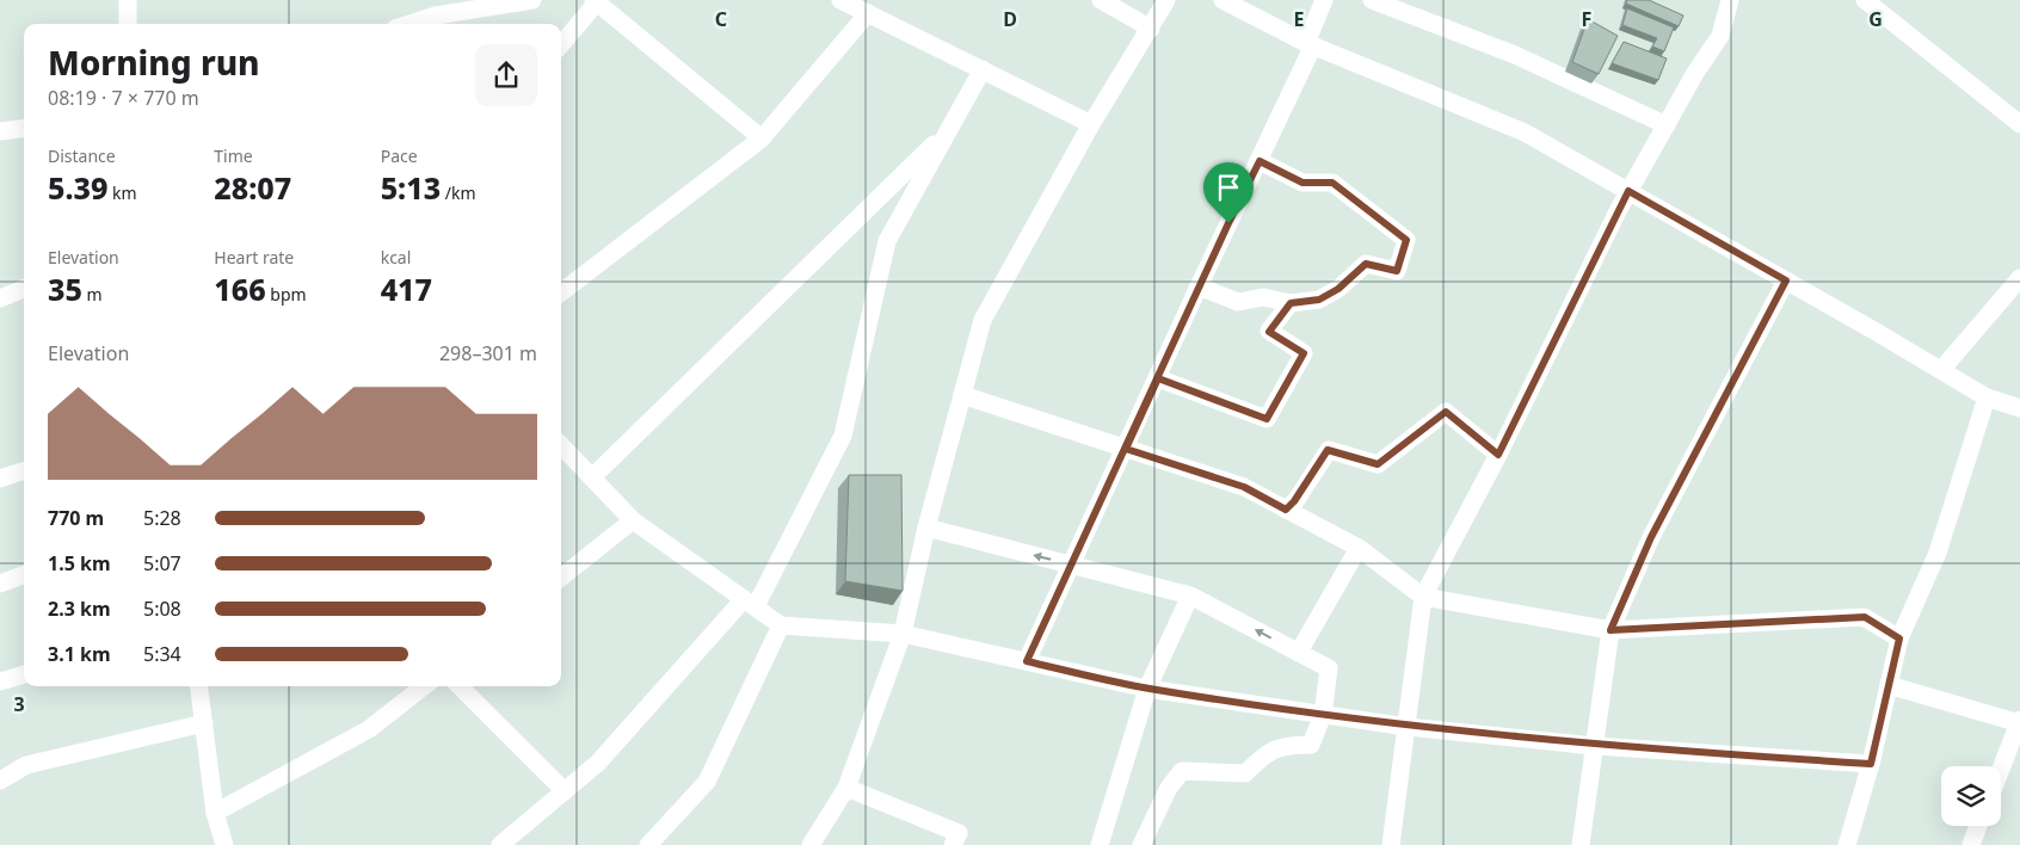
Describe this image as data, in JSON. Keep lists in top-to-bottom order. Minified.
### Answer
{"page":{"heading":["Morning run","08:19 · 7 × 770 m"],"stats":[["Distance","5.39 km"],["Time","28:07"],["Pace","5:13 /km"],["Elevation","35 m"],["Heart rate","166 bpm"],["kcal","417"]],"chart":["Elevation","298–301 m"],"list":[{"name":"770 m","note":"5:28"},{"name":"1.5 km","note":"5:07"},{"name":"2.3 km","note":"5:08"},{"name":"3.1 km","note":"5:34"}]},"grid":{"columns":["C","D","E","F","G"],"rows":["3"]}}
